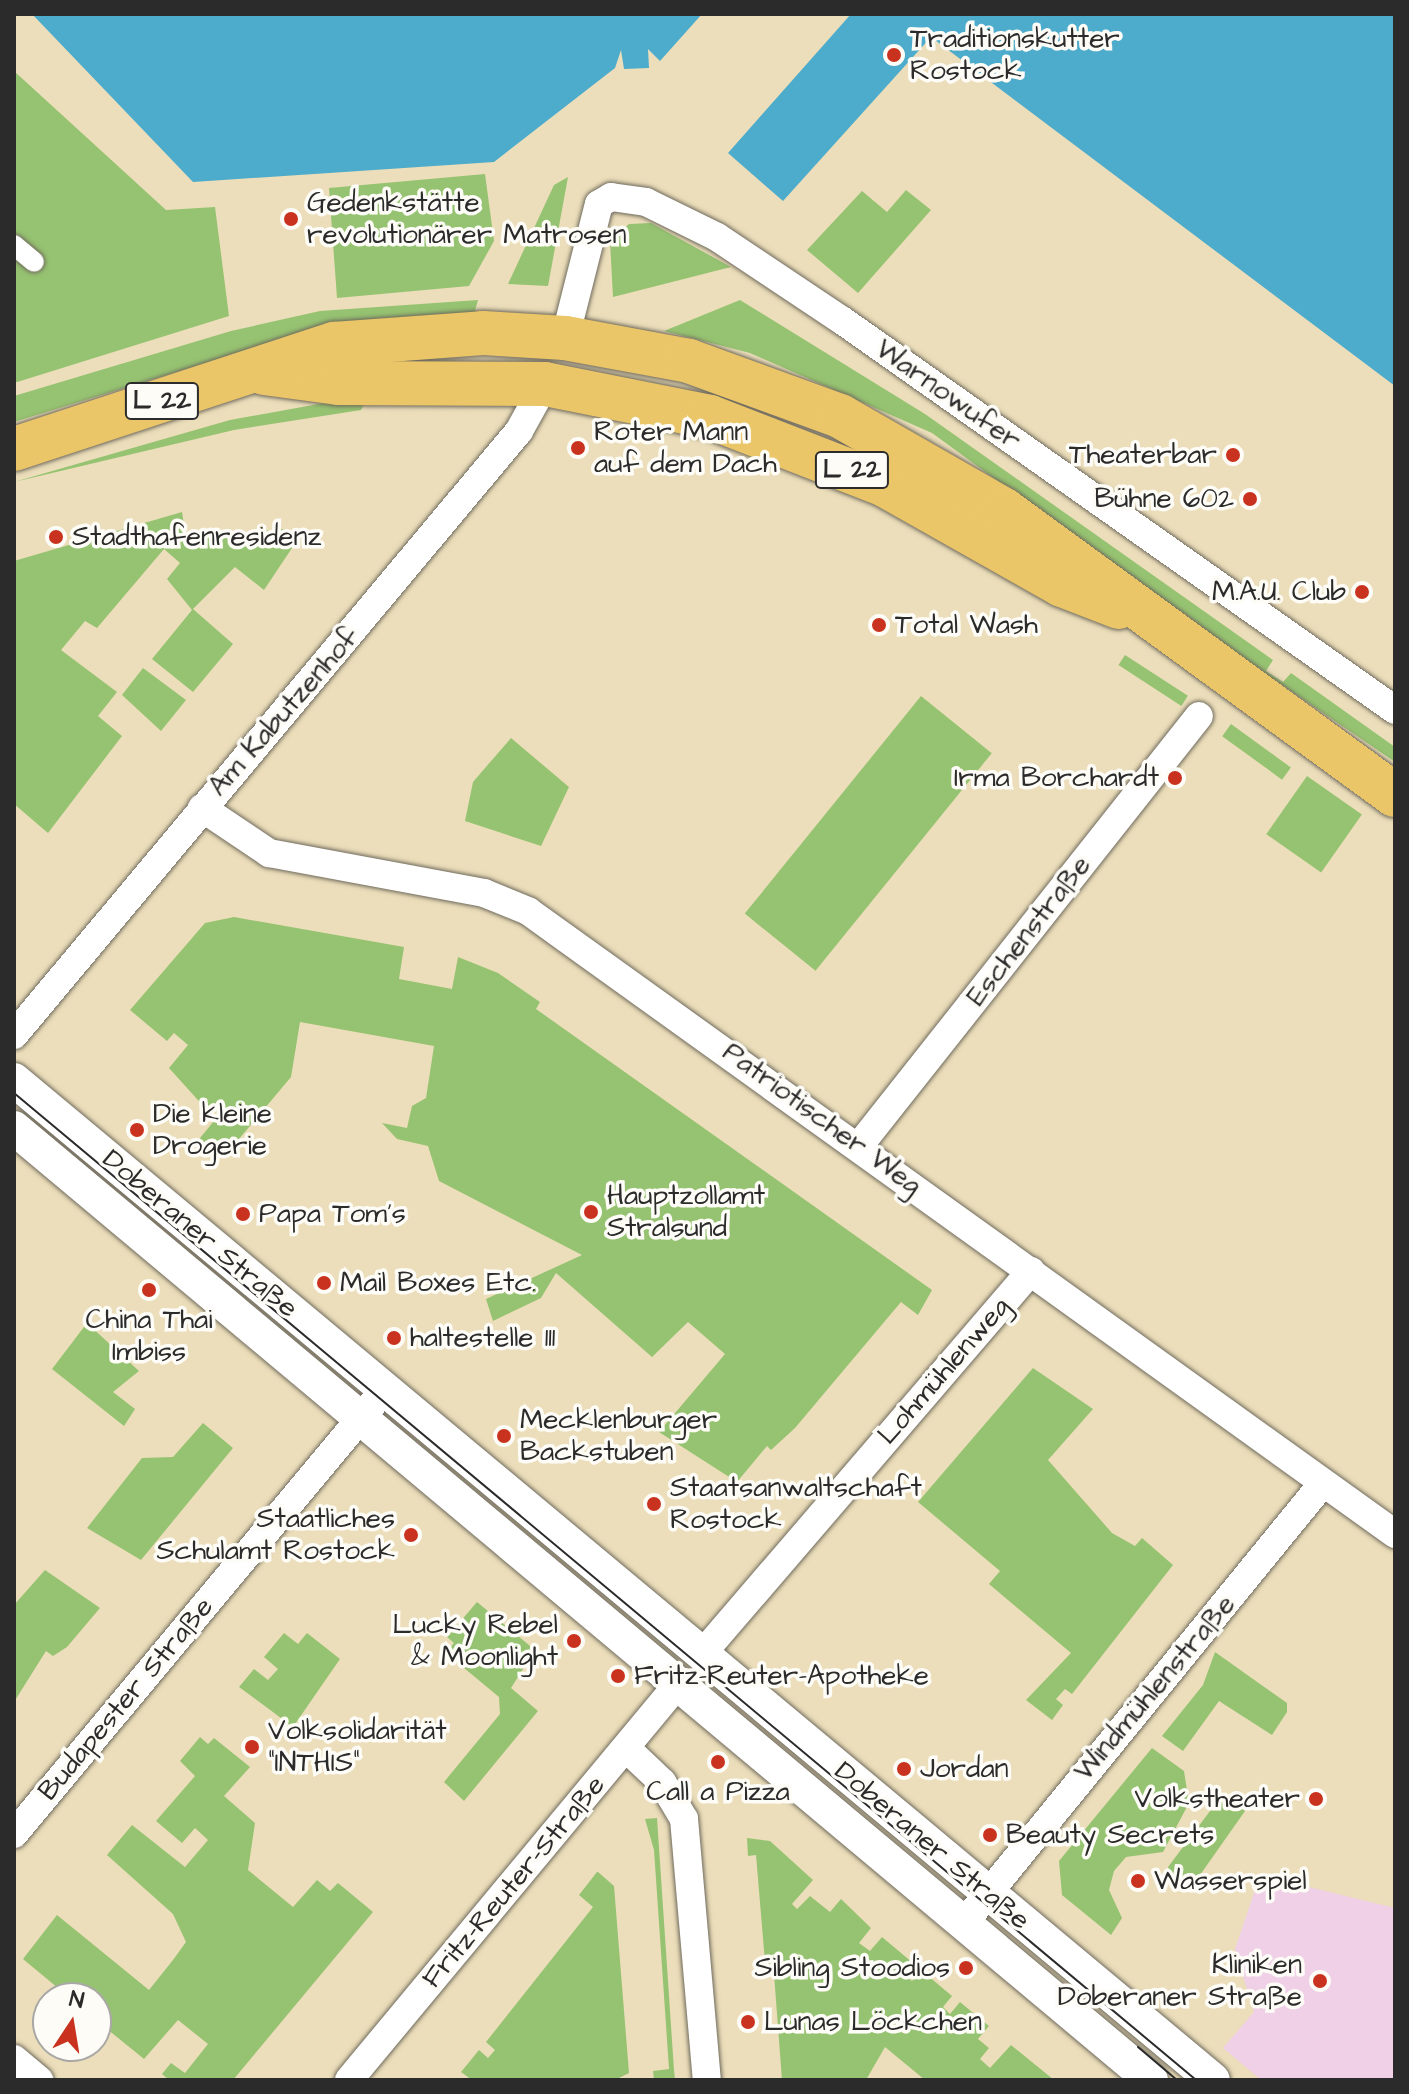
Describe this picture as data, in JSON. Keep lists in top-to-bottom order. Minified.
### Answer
{"streets":{"main road":["Warnowufer","L 22"],"street":["Am Kabutzenhof","Eschenstraße","Patriotischer Weg","Doberaner Straße","Lohmühlenweg","Windmühlenstraße","Budapester Straße","Fritz-Reuter-Straße"]},"crossings":[["Warnowufer","L 22"],["Warnowufer","Am Kabutzenhof"],["L 22","Am Kabutzenhof"],["Am Kabutzenhof","Patriotischer Weg"],["Eschenstraße","Patriotischer Weg"],["Patriotischer Weg","Lohmühlenweg"],["Patriotischer Weg","Windmühlenstraße"],["Doberaner Straße","Lohmühlenweg"],["Doberaner Straße","Windmühlenstraße"],["Doberaner Straße","Budapester Straße"],["Doberaner Straße","Fritz-Reuter-Straße"]],"places":["Traditionskutter Rostock","Gedenkstätte revolutionärer Matrosen","Roter Mann auf dem Dach","Theaterbar","Bühne 602","Stadthafenresidenz","M.A.U. Club","Total Wash","Irma Borchardt","Die kleine Drogerie","Hauptzollamt Stralsund","Papa Tom‘s","Mail Boxes Etc.","China Thai Imbiss","haltestelle 111","Mecklenburger Backstuben","Staatsanwaltschaft Rostock","Staatliches Schulamt Rostock","Lucky Rebel & Moonlight","Fritz-Reuter-Apotheke","Volksolidarität \"INTHIS\"","Call a Pizza","Jordan","Volkstheater","Beauty Secrets","Wasserspiel","Sibling Stoodios","Kliniken Doberaner Straße","Lunas Löckchen"],"north":"top"}
